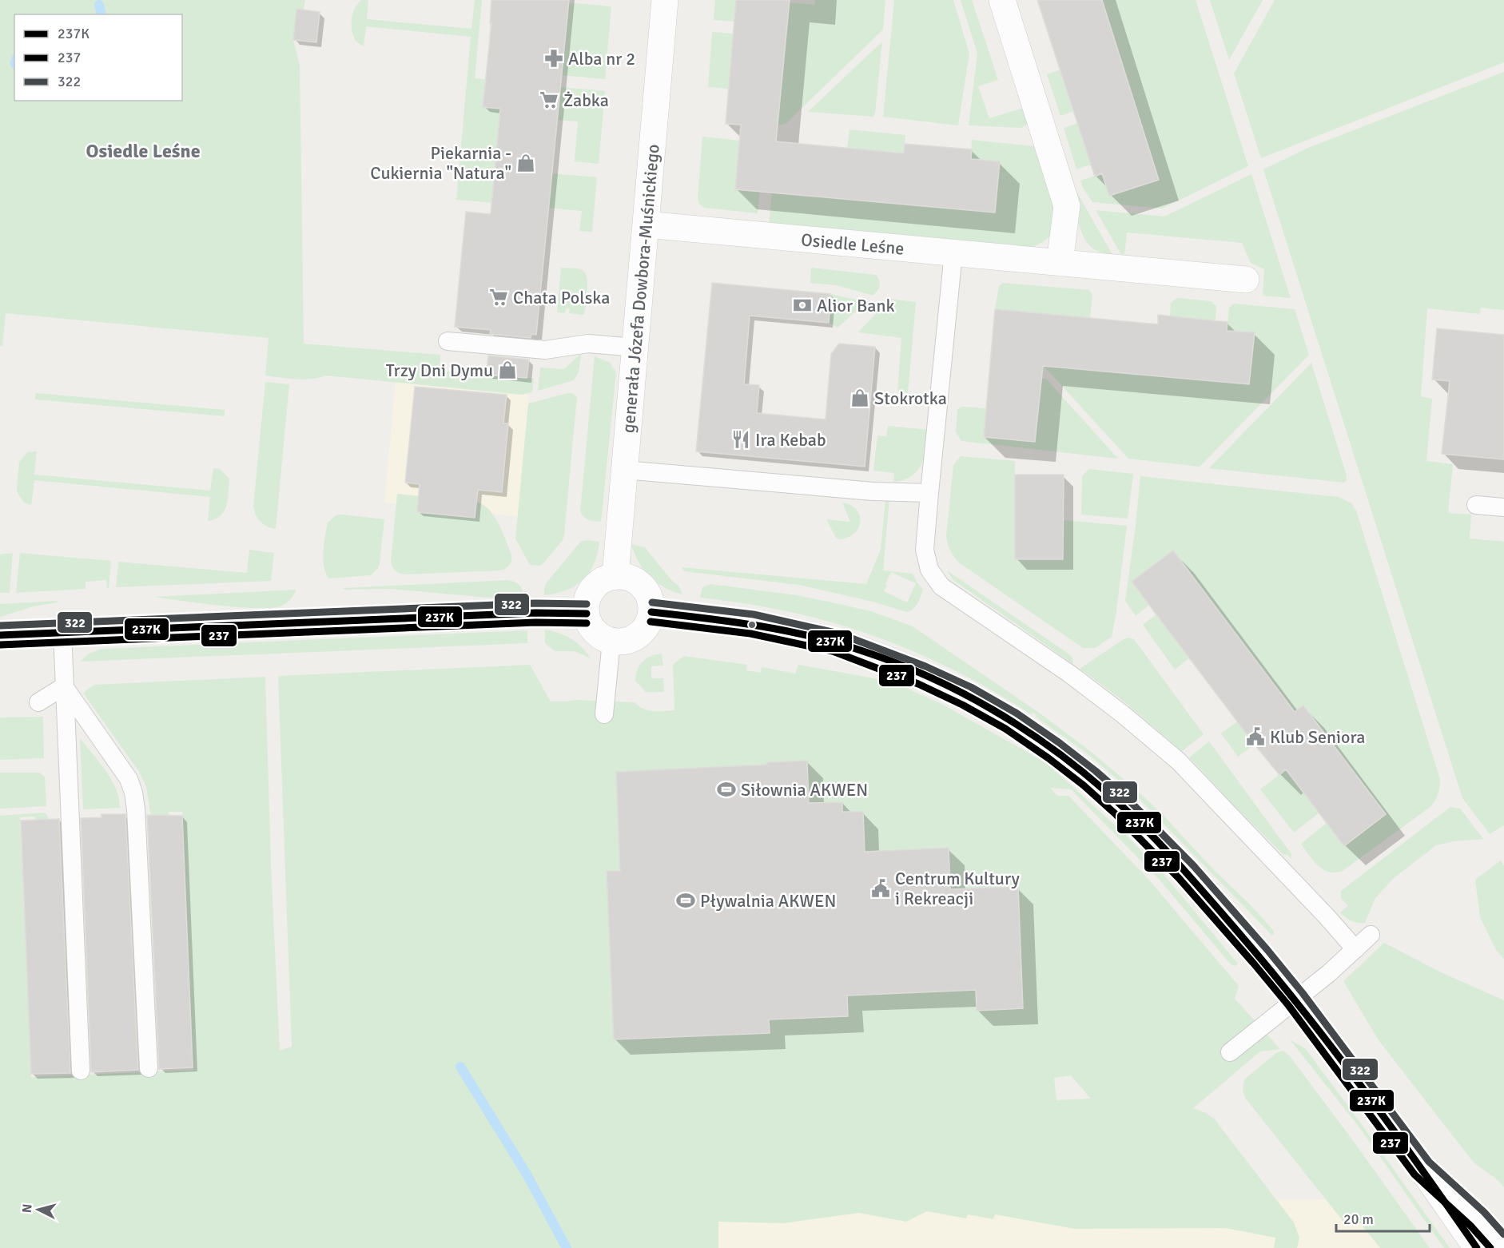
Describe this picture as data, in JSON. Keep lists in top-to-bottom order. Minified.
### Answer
{"streets":{"street":["Osiedle Leśne","generała Józefa Dowbora-Muśnickiego"]},"crossings":[["Osiedle Leśne","generała Józefa Dowbora-Muśnickiego"]],"districts":["Osiedle Leśne"],"places":{"pharmacy":["Alba nr 2"],"supermarket":["Żabka","Chata Polska"],"shop":["Piekarnia - Cukiernia \"Natura\"","Trzy Dni Dymu","Stokrotka"],"bank":["Alior Bank"],"restaurant":["Ira Kebab"],"public building":["Klub Seniora","Centrum Kultury i Rekreacji"],"sports":["Siłownia AKWEN","Pływalnia AKWEN"]},"lines":["transit line 322","transit line 237K","transit line 237"],"legend":["237K","237","322"],"scale_bar":"20 m","north":"left"}
